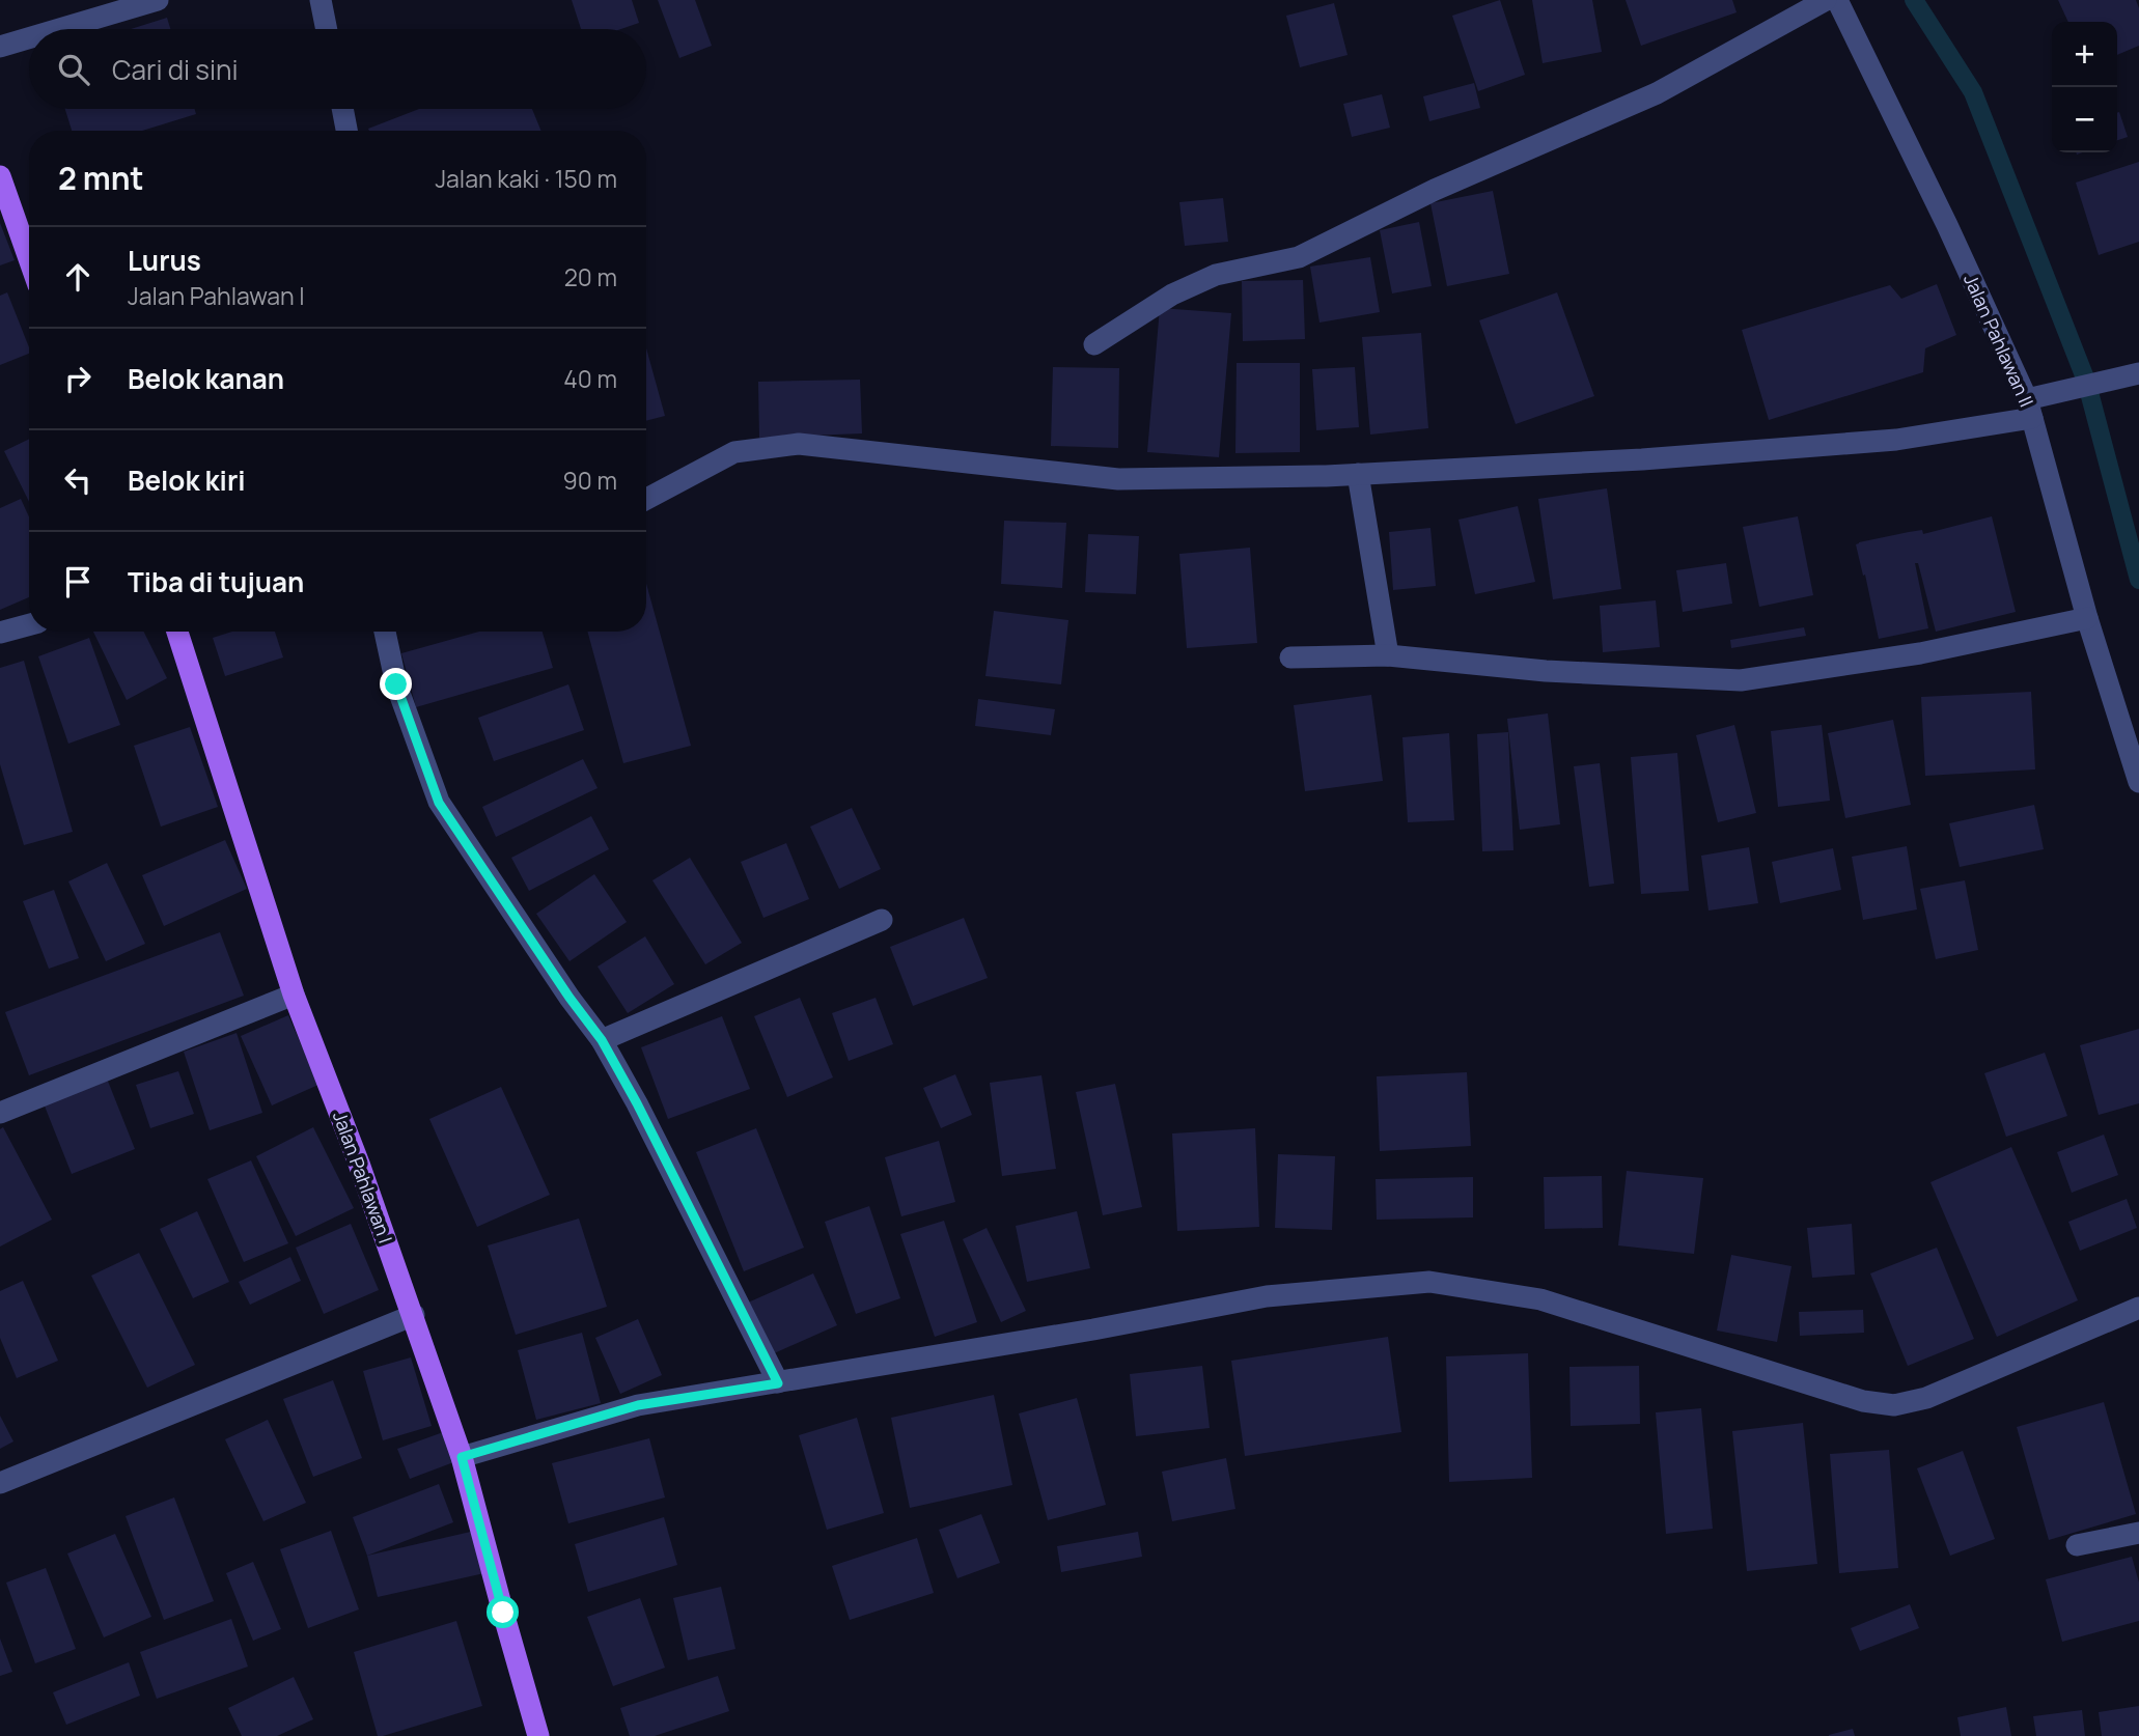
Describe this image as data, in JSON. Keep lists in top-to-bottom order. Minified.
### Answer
{"streets":{"main road":["Jalan Pahlawan I"],"street":["Jalan Pahlawan II"]},"page":{"map_buttons":["+","−"],"search":"Cari di sini","heading":["2 mnt","Jalan kaki · 150 m"],"list":[["Lurus","Jalan Pahlawan I","20 m"],["Belok kanan","40 m"],["Belok kiri","90 m"],"Tiba di tujuan"]}}
